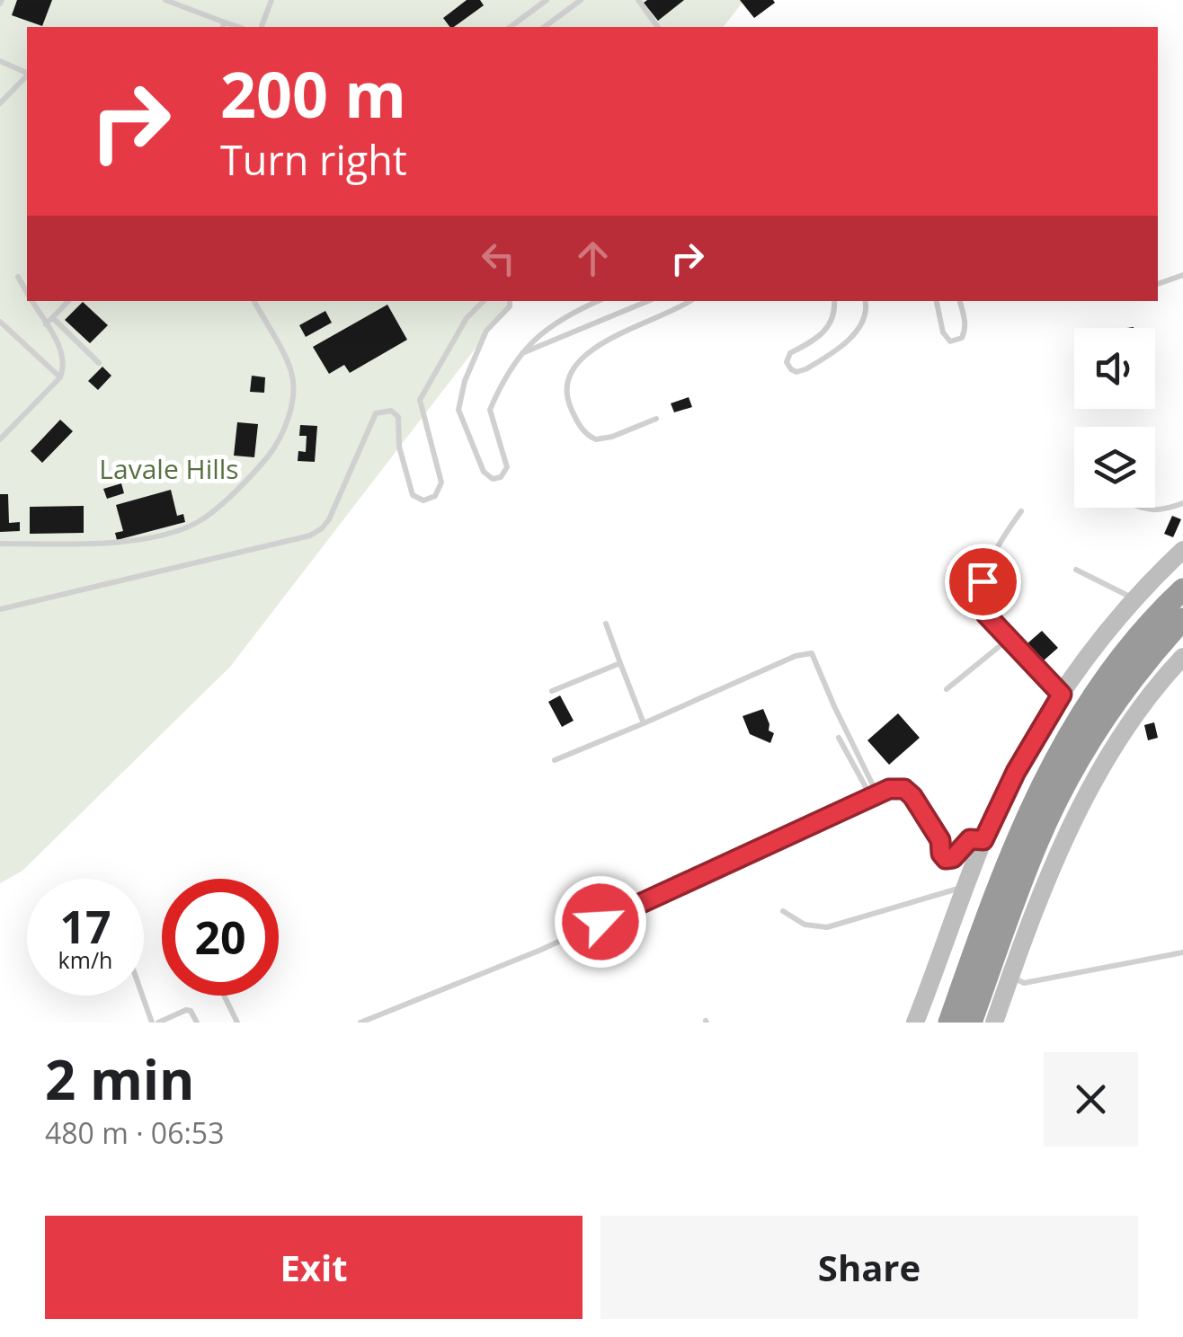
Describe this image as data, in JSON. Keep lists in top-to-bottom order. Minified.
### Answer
{"parks":["Lavale Hills"],"page":{"turn":["200 m","Turn right"],"speed":"17 km/h","limit":"20","heading":["2 min","480 m · 06:53"],"buttons":["Exit","Share"]}}
